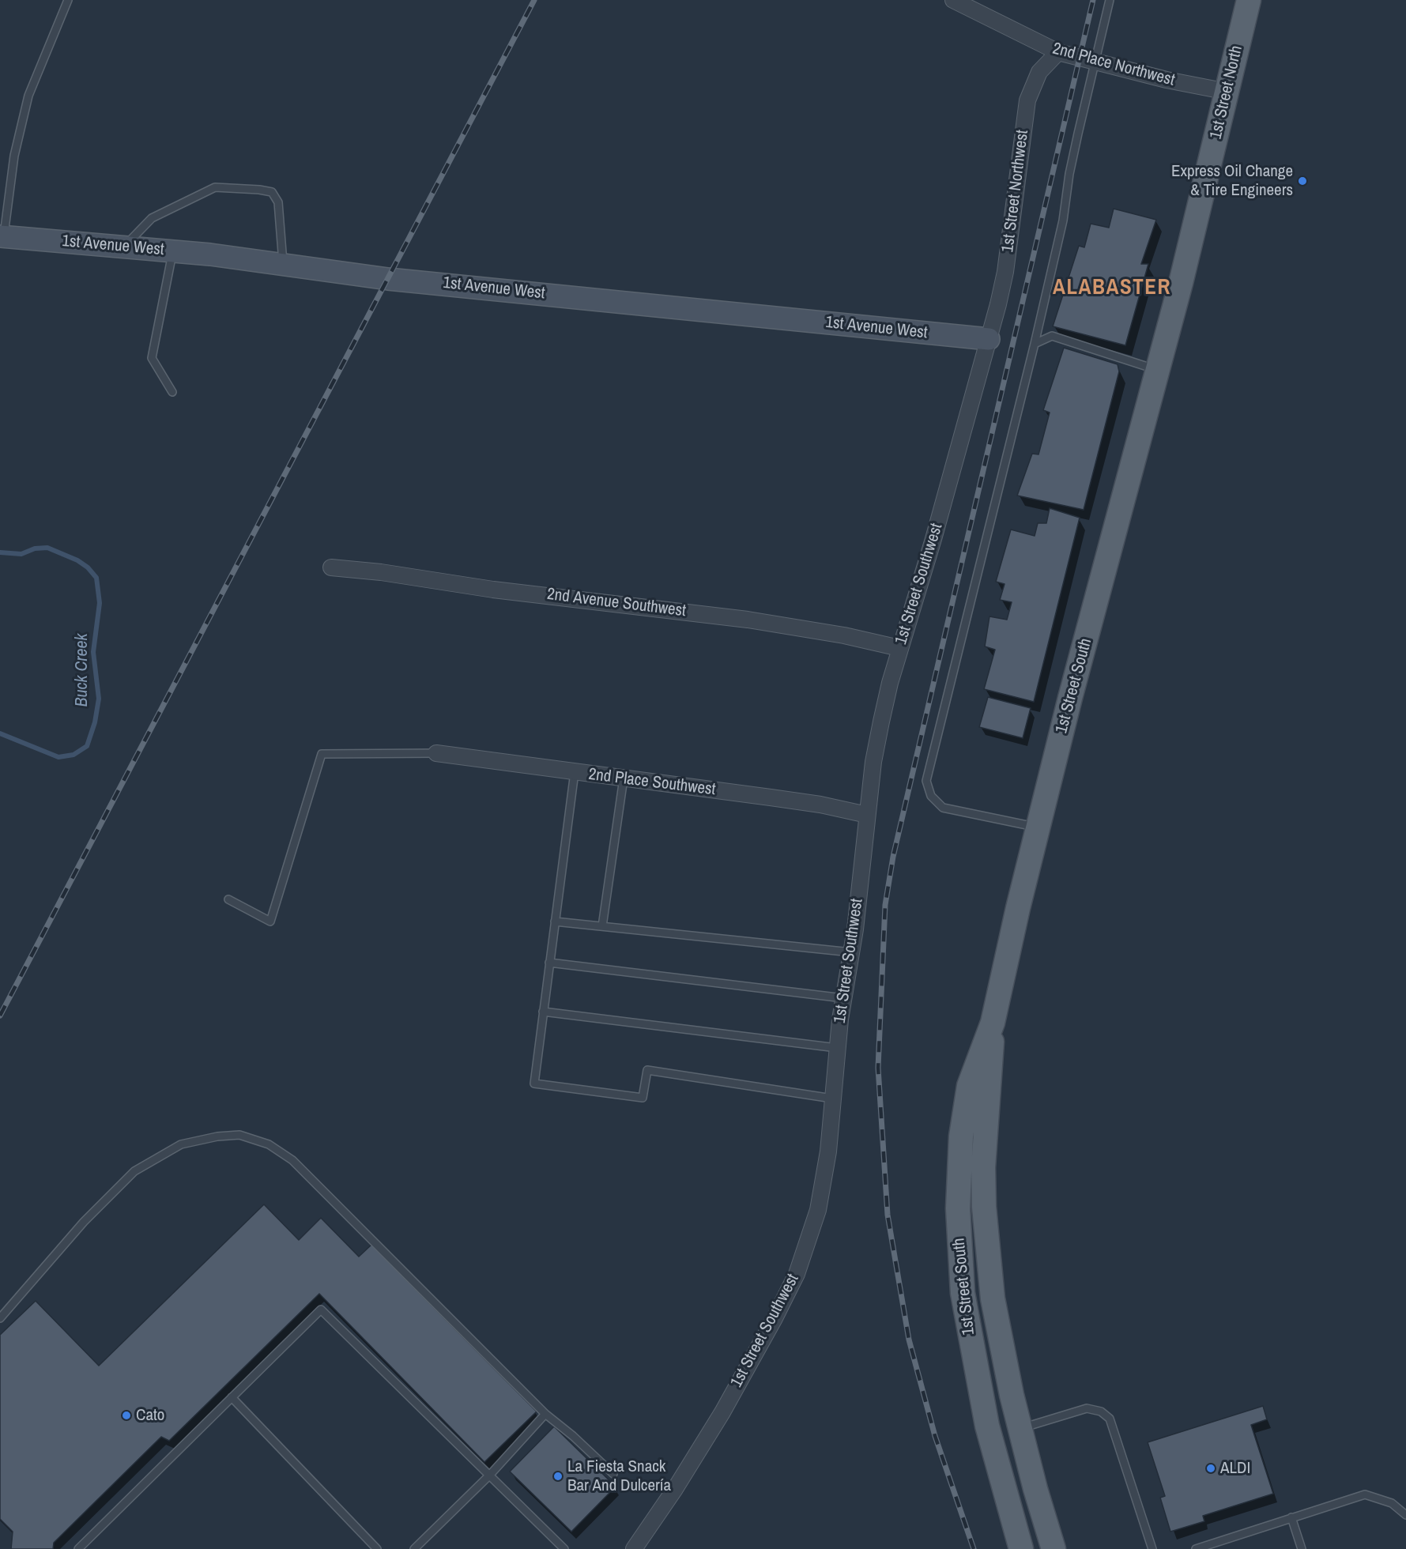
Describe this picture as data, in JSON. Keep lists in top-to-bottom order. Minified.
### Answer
{"streets":{"main road":["1st Street North","1st Street South"],"street":["2nd Place Northwest","1st Street Northwest","1st Avenue West","1st Street Southwest","2nd Avenue Southwest","2nd Place Southwest"]},"crossings":[["2nd Place Northwest","1st Street North"],["2nd Place Northwest","1st Street Northwest"],["1st Street North","1st Street South"],["1st Street Northwest","1st Avenue West"],["1st Street Northwest","1st Street Southwest"],["1st Avenue West","1st Street Southwest"],["1st Street Southwest","2nd Avenue Southwest"],["1st Street Southwest","2nd Place Southwest"]],"districts":["ALABASTER"],"water":["Buck Creek"],"places":["Express Oil Change & Tire Engineers","Cato","ALDI","La Fiesta Snack Bar And Dulcería"]}
